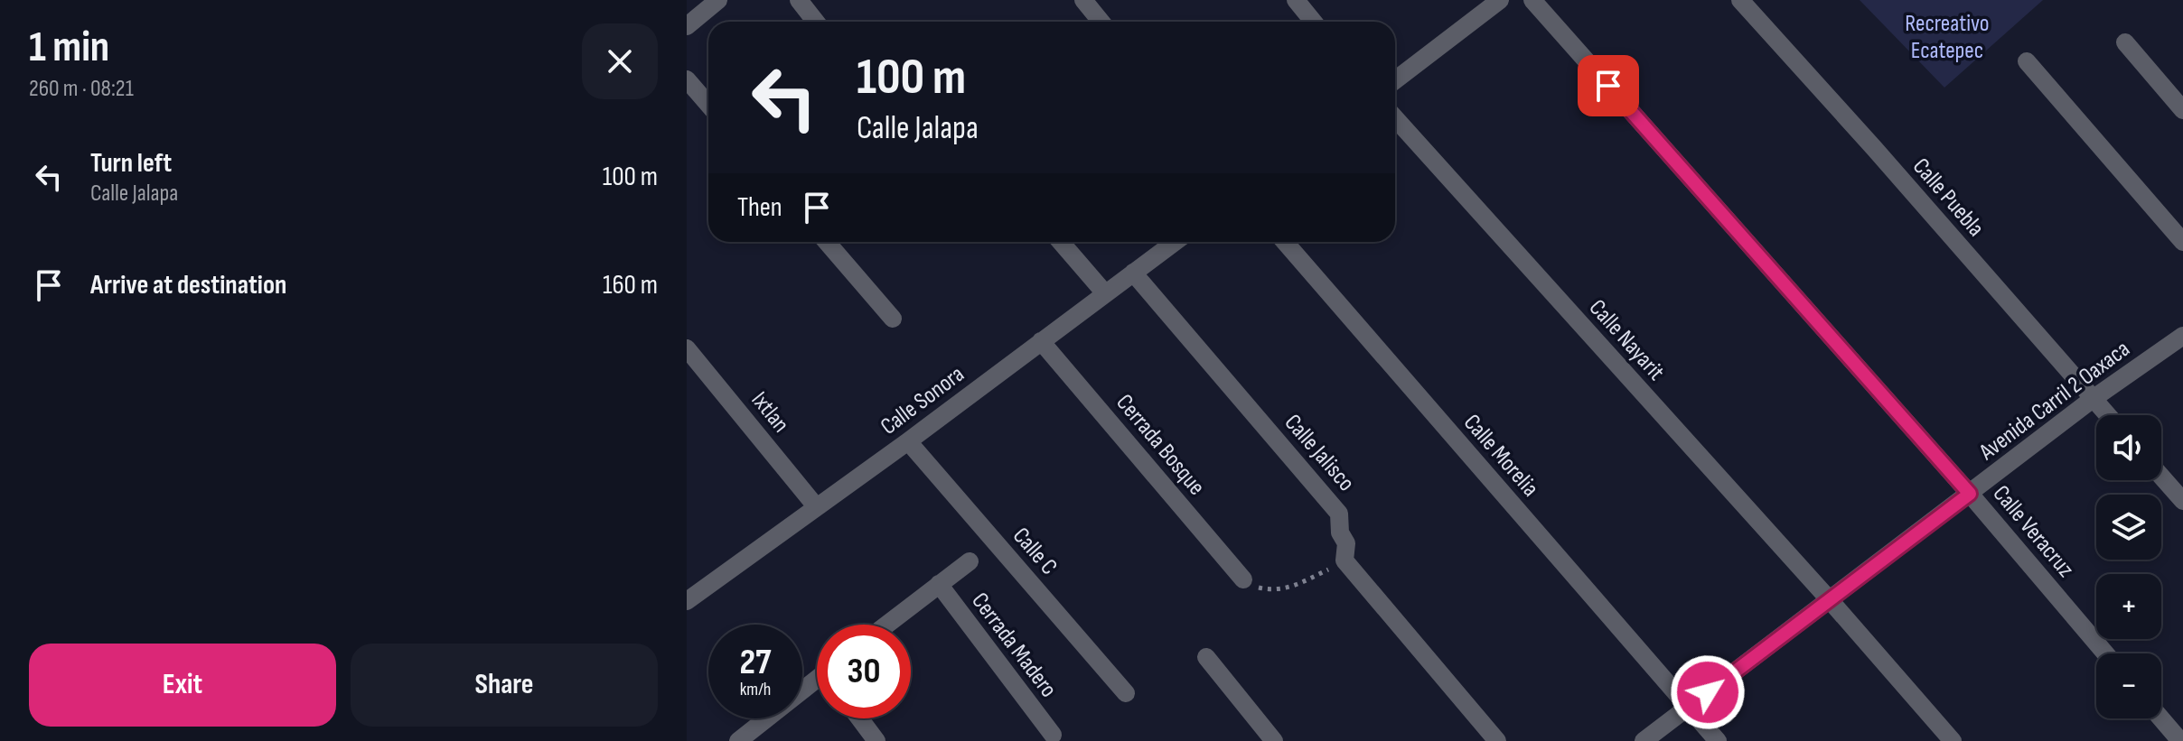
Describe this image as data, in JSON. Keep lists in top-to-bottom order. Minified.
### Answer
{"streets":{"street":["Calle Puebla","Calle Nayarit","Calle Sonora","Avenida Carril 2 Oaxaca","Ixtlan","Cerrada Bosque","Calle Jalisco","Calle Morelia","Calle Veracruz","Calle C","Cerrada Madero"]},"crossings":[["Calle Puebla","Avenida Carril 2 Oaxaca"],["Calle Nayarit","Avenida Carril 2 Oaxaca"],["Calle Sonora","Ixtlan"],["Calle Sonora","Cerrada Bosque"],["Calle Sonora","Calle Jalisco"],["Calle Sonora","Calle C"],["Avenida Carril 2 Oaxaca","Calle Morelia"],["Avenida Carril 2 Oaxaca","Calle Veracruz"]],"parks":["Recreativo Ecatepec"],"page":{"heading":["1 min","260 m · 08:21"],"turn":["100 m","Calle Jalapa"],"list":[{"name":"Turn left","note":"Calle Jalapa","value":"100 m"},{"name":"Arrive at destination","value":"160 m"}],"then":"Then","map_buttons":["+","−"],"speed":"27 km/h","limit":"30","buttons":["Exit","Share"]}}
